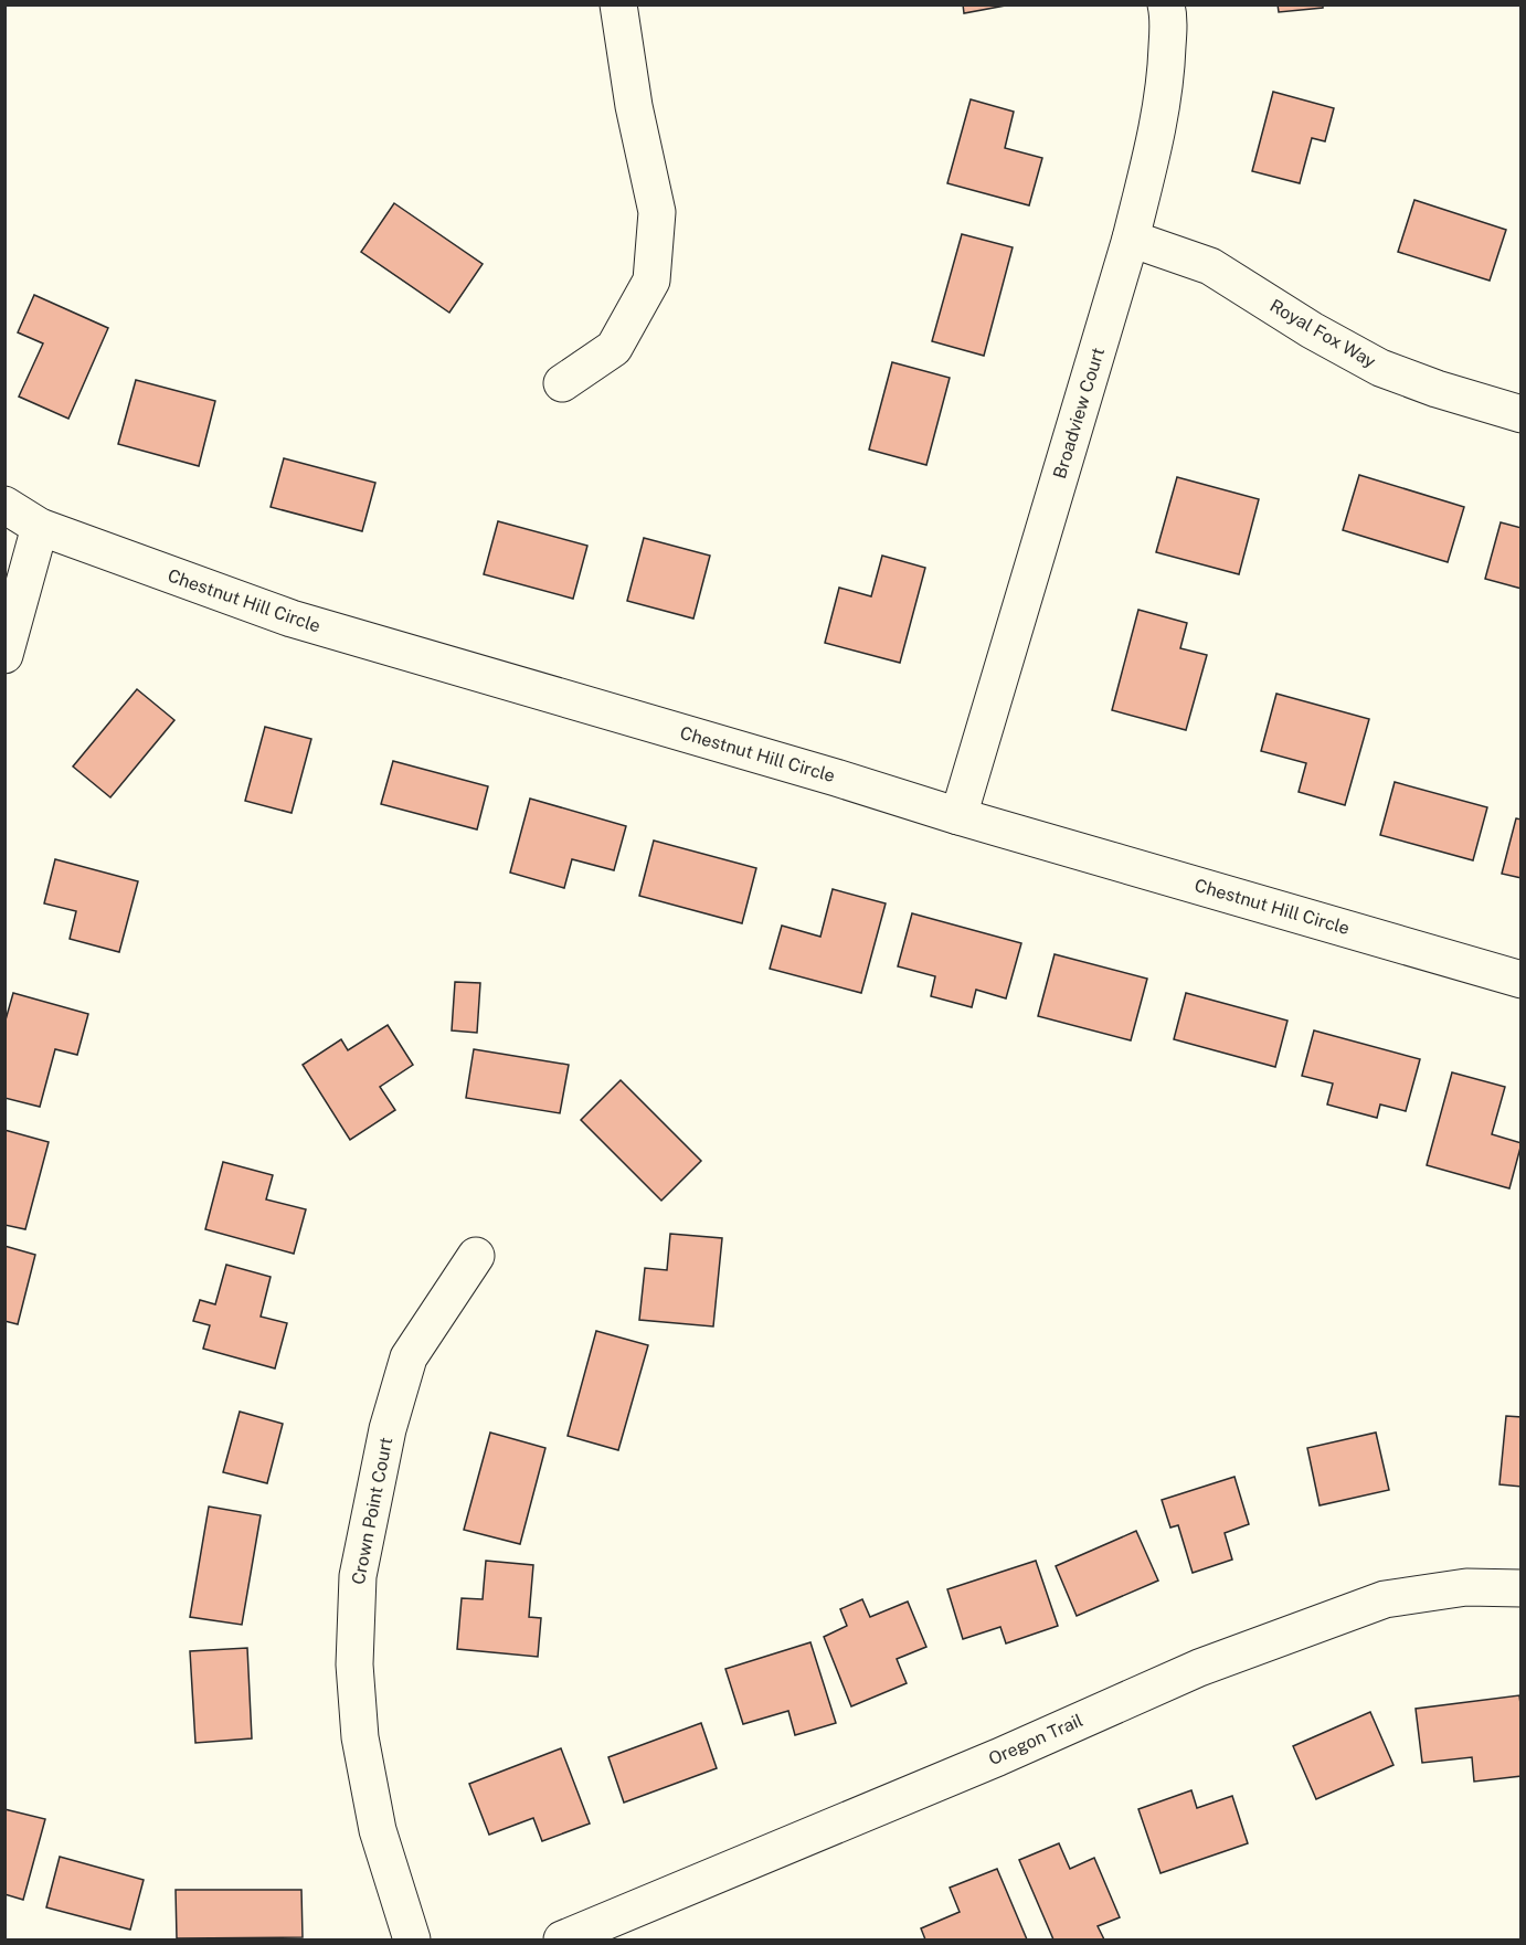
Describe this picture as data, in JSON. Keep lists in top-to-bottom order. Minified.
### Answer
{"streets":{"street":["Royal Fox Way","Broadview Court","Chestnut Hill Circle","Crown Point Court","Oregon Trail"]},"crossings":[["Royal Fox Way","Broadview Court"],["Broadview Court","Chestnut Hill Circle"]]}
